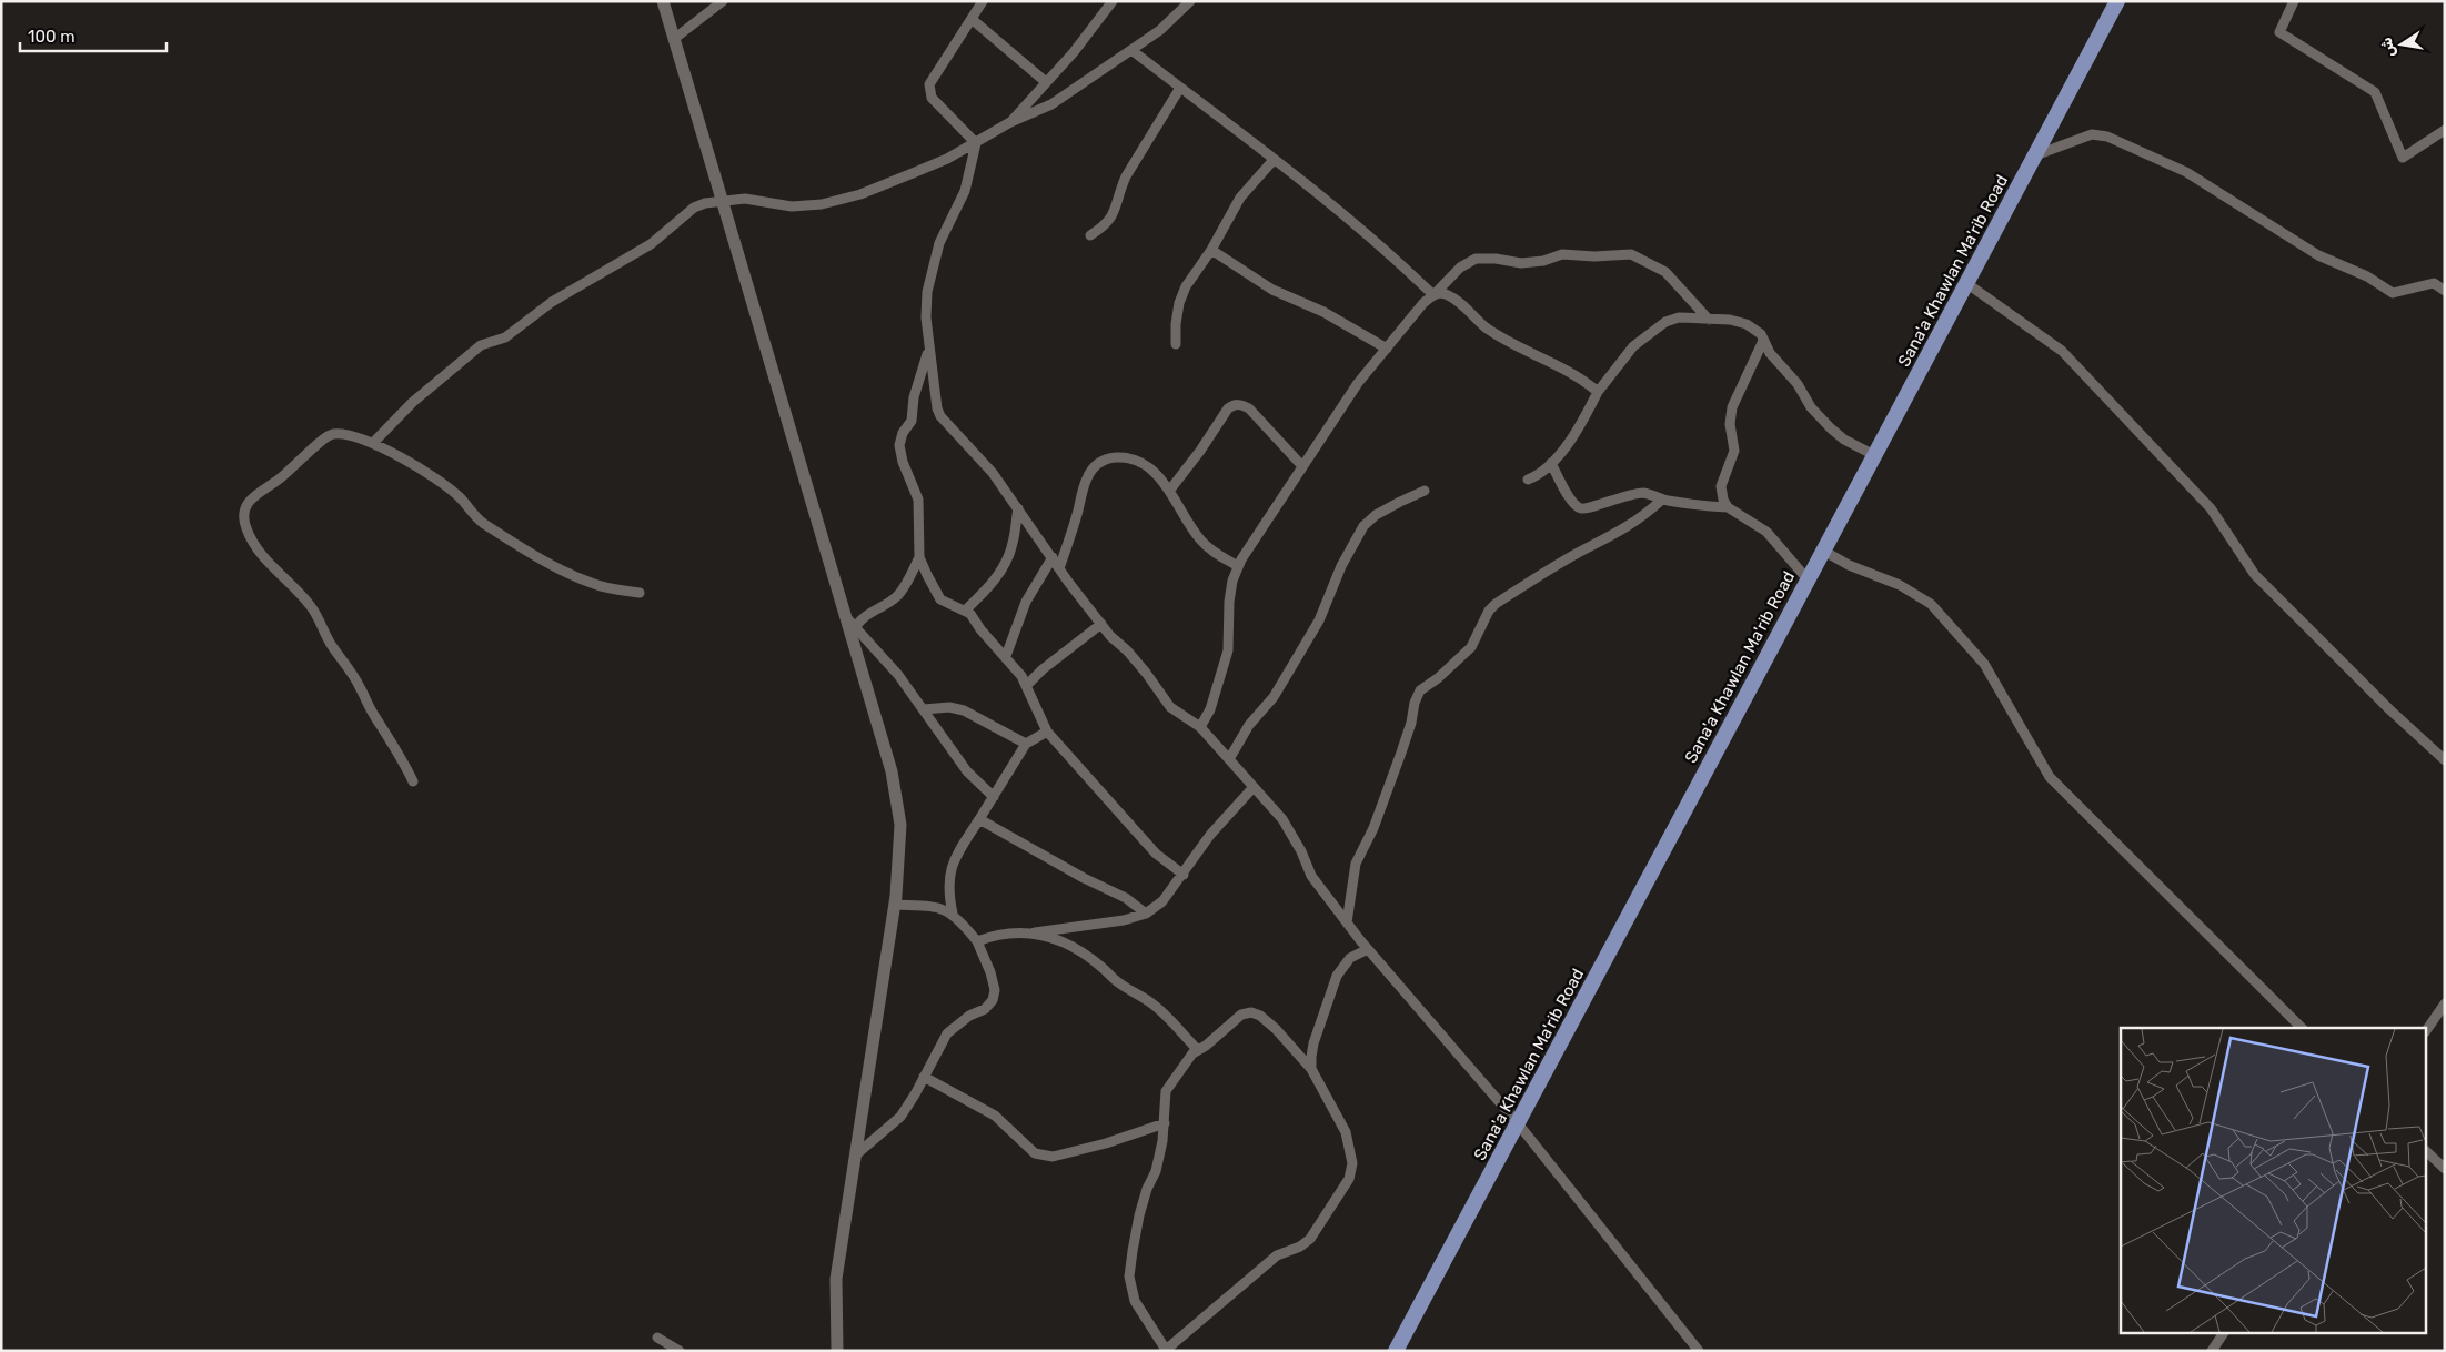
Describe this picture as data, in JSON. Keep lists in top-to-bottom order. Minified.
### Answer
{"streets":{"main road":["Sana'a Khawlan Ma'rib Road"]},"scale_bar":"100 m","north":"left"}
